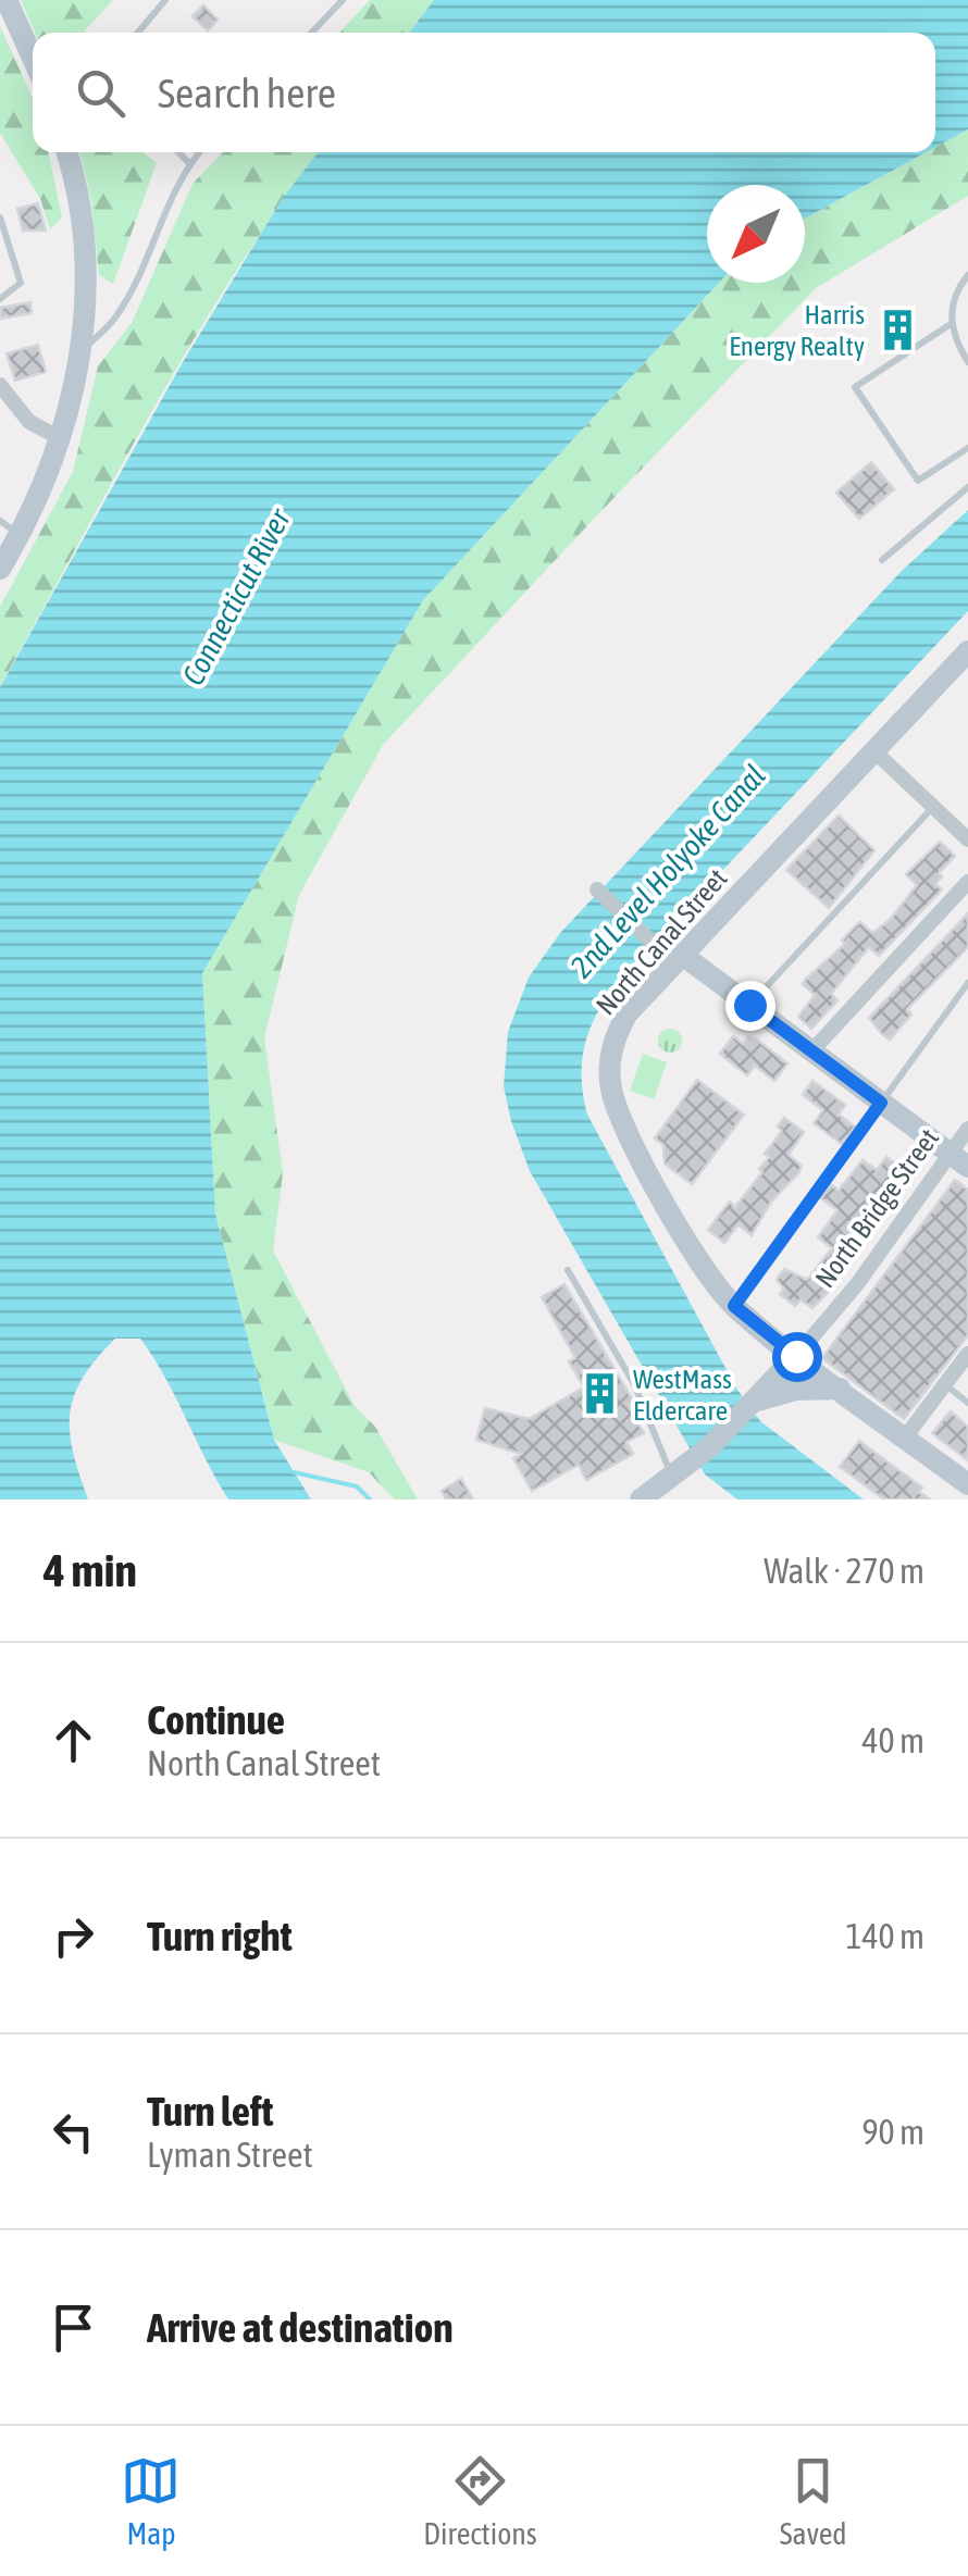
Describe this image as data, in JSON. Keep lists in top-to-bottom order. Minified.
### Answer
{"streets":{"street":["North Canal Street","North Bridge Street"]},"crossings":[["North Canal Street","North Bridge Street"]],"water":["Connecticut River","2nd Level Holyoke Canal"],"places":{"building":["Harris Energy Realty","WestMass Eldercare"]},"north":"bottom left","page":{"search":"Search here","heading":["4 min","Walk · 270 m"],"list":[["Continue","North Canal Street","40 m"],["Turn right","140 m"],["Turn left","Lyman Street","90 m"],"Arrive at destination"],"nav":["Map","Directions","Saved"]}}
